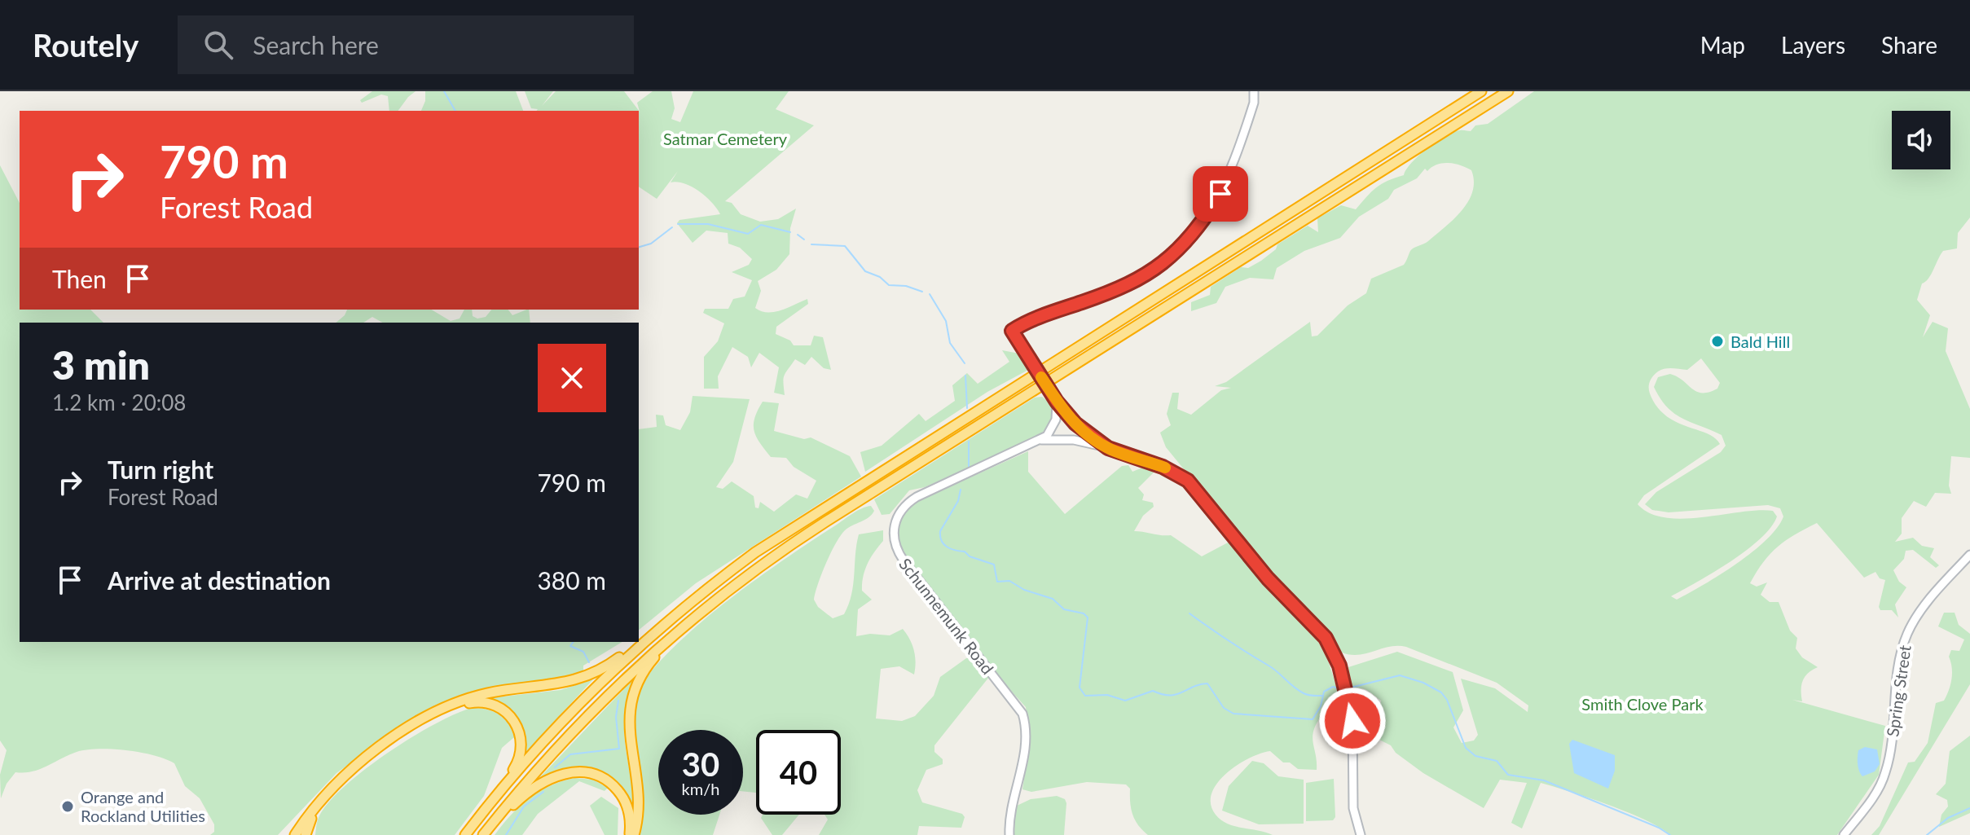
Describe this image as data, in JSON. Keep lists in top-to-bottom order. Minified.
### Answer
{"streets":{"street":["Schunnemunk Road","Spring Street"]},"parks":["Satmar Cemetery","Smith Clove Park"],"places":["Bald Hill","Orange and Rockland Utilities"],"page":{"header":"Routely","search":"Search here","nav":["Map","Layers","Share"],"turn":["790 m","Forest Road"],"then":"Then","heading":["3 min","1.2 km · 20:08"],"list":[{"name":"Turn right","note":"Forest Road","value":"790 m"},{"name":"Arrive at destination","value":"380 m"}],"speed":"30 km/h","limit":"40"}}
